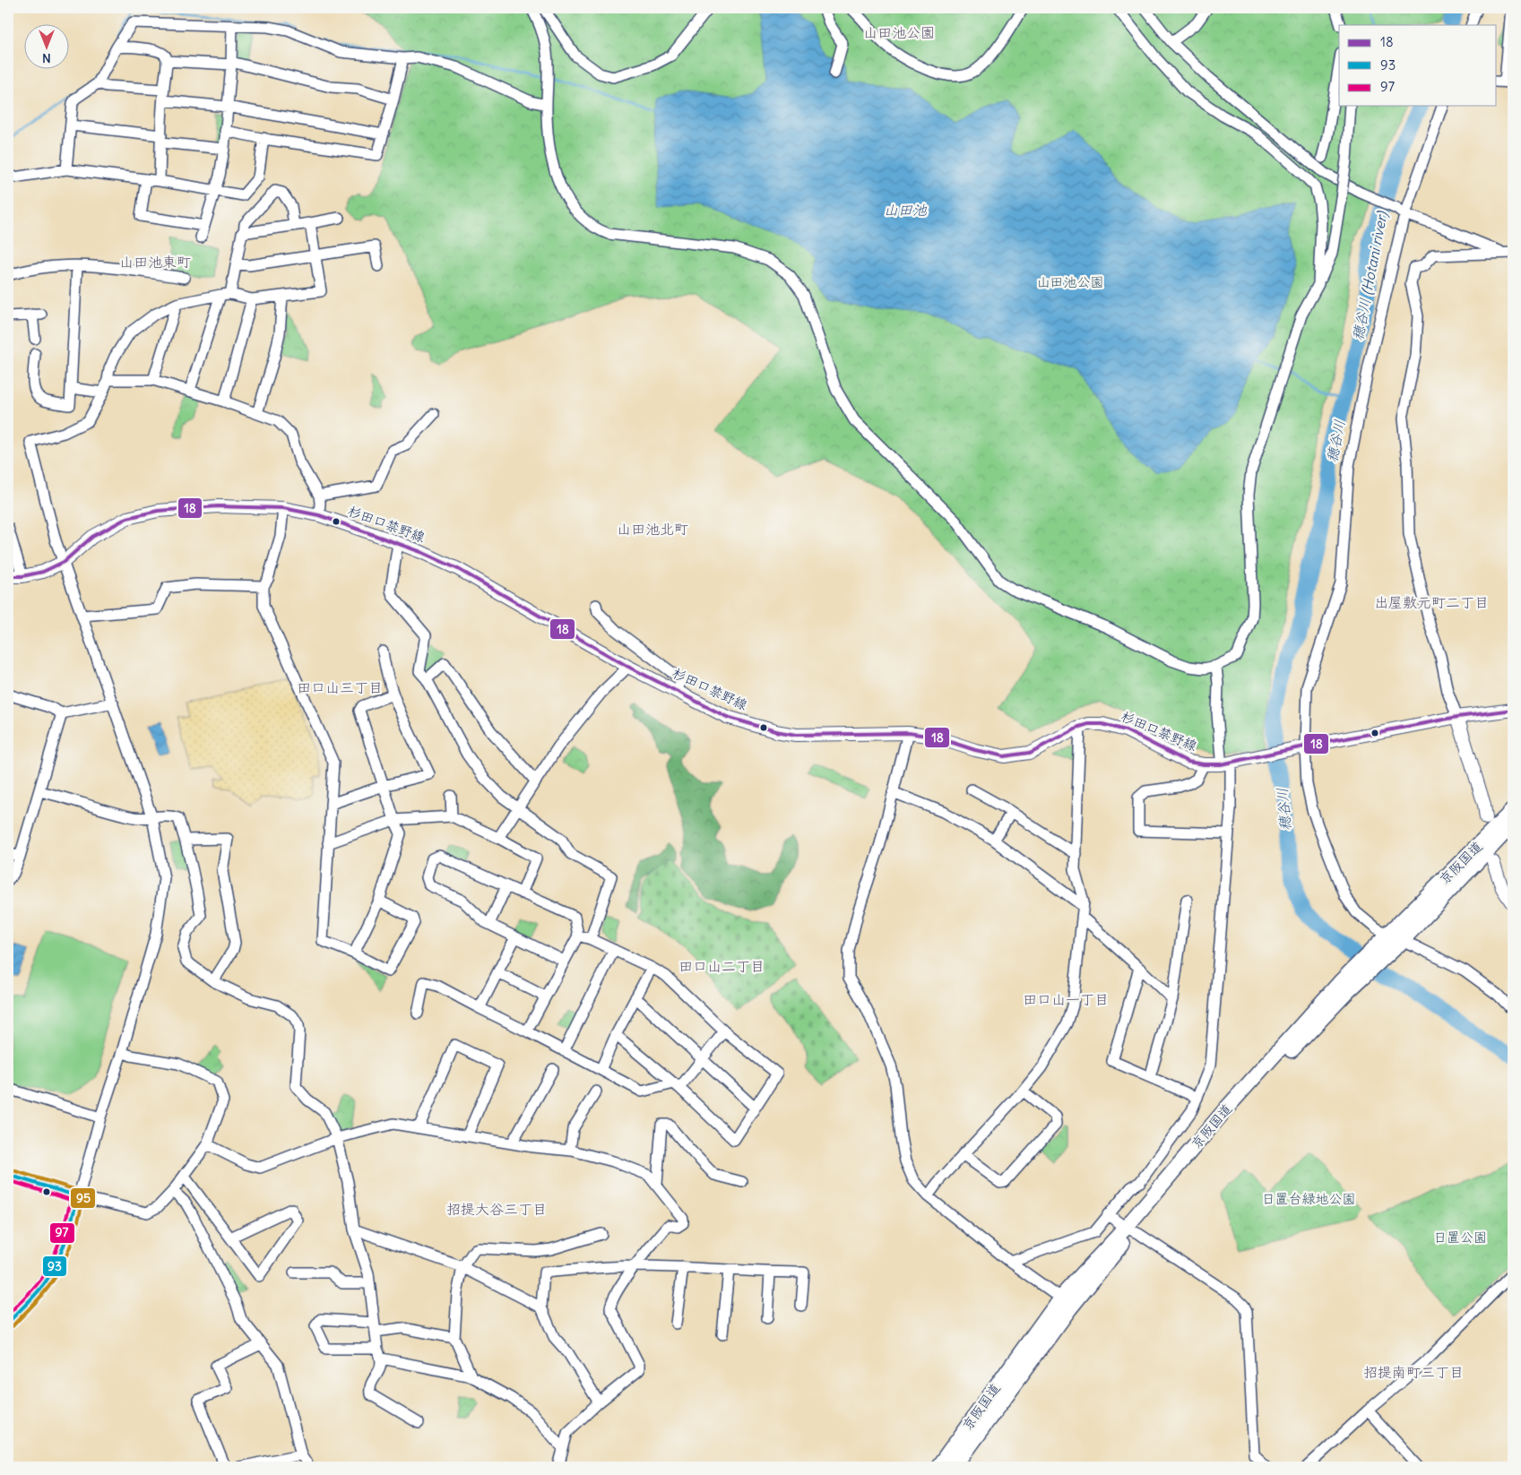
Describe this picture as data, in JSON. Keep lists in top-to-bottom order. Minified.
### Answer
{"streets":{"highway":["京阪国道"],"main road":["杉田口禁野線"]},"districts":["山田池公園","山田池東町","山田池北町","出屋敷元町二丁目","田口山三丁目","田口山二丁目","田口山一丁目","招提大谷三丁目","招提南町三丁目"],"water":["山田池","穂谷川 (Hotani river)","穂谷川"],"parks":["山田池公園","日置台緑地公園","日置公園"],"lines":["transit line 18","transit line 95","transit line 93","transit line 97"],"legend":["18","93","97"],"north":"bottom"}
